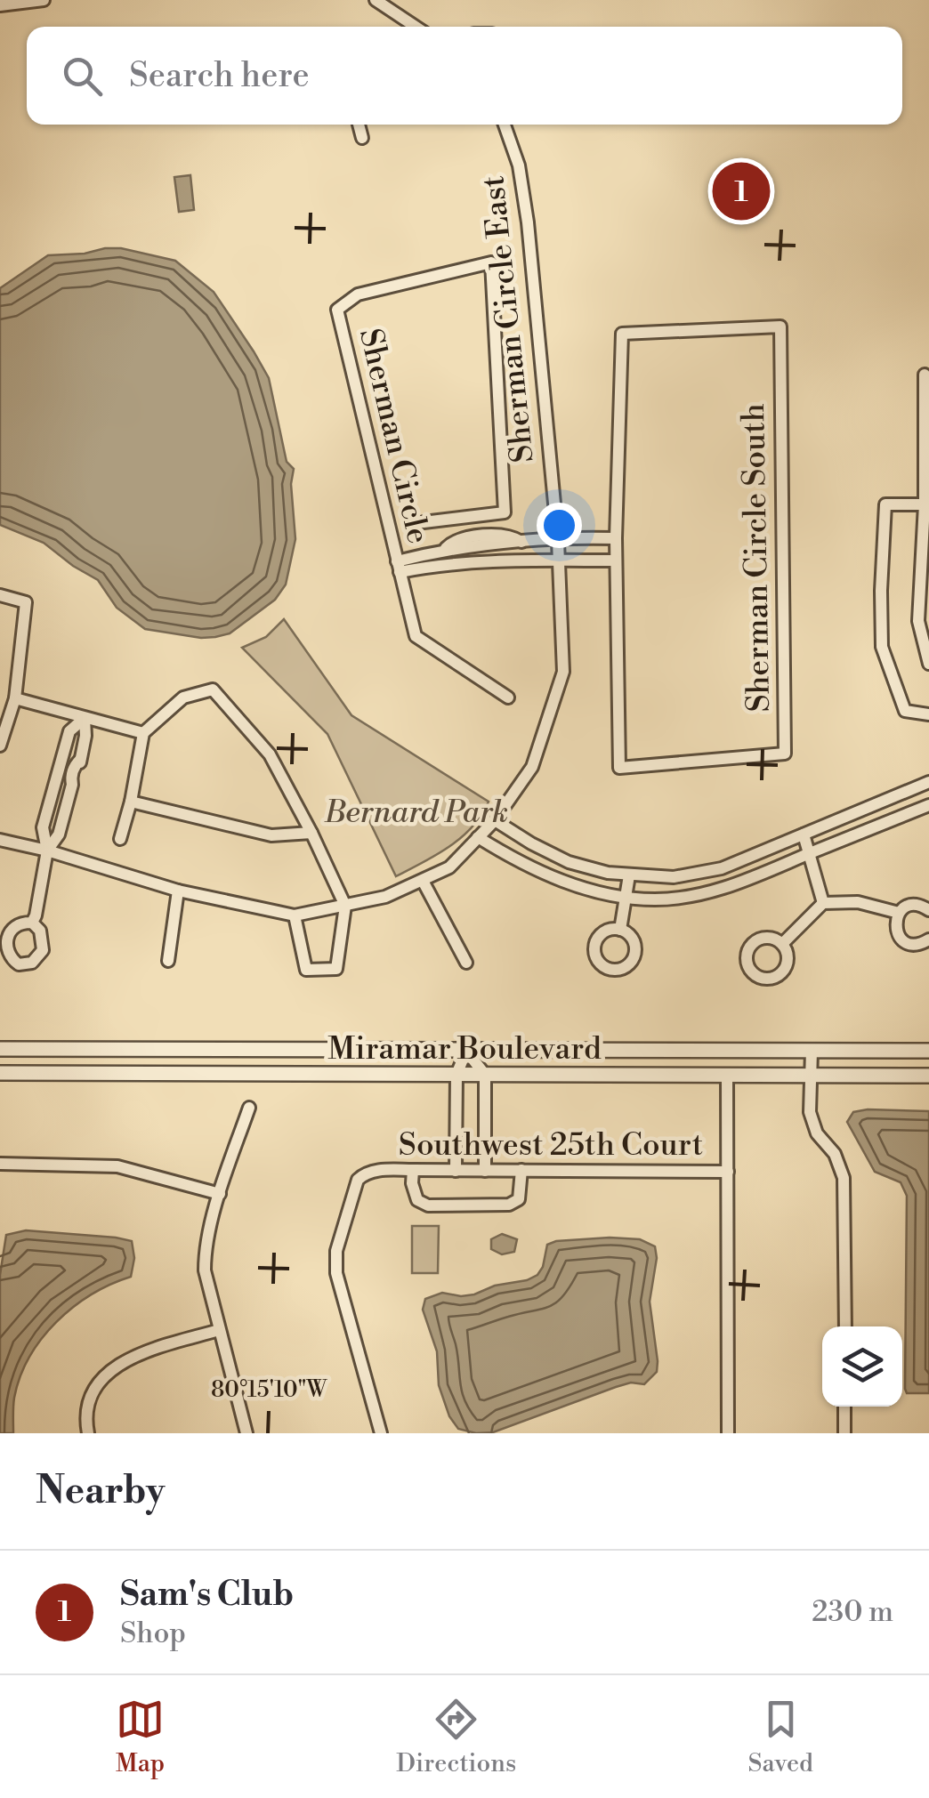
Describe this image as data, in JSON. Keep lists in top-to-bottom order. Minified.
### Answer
{"streets":{"street":["Sherman Circle East","Sherman Circle","Sherman Circle South","Miramar Boulevard","Southwest 25th Court"]},"parks":["Bernard Park"],"page":{"search":"Search here","pins":"1","heading":"Nearby","list":[{"mark":"1","name":"Sam's Club","note":"Shop","value":"230 m"}],"nav":["Map","Directions","Saved"]},"coordinates":["80°15'10\"W"]}
